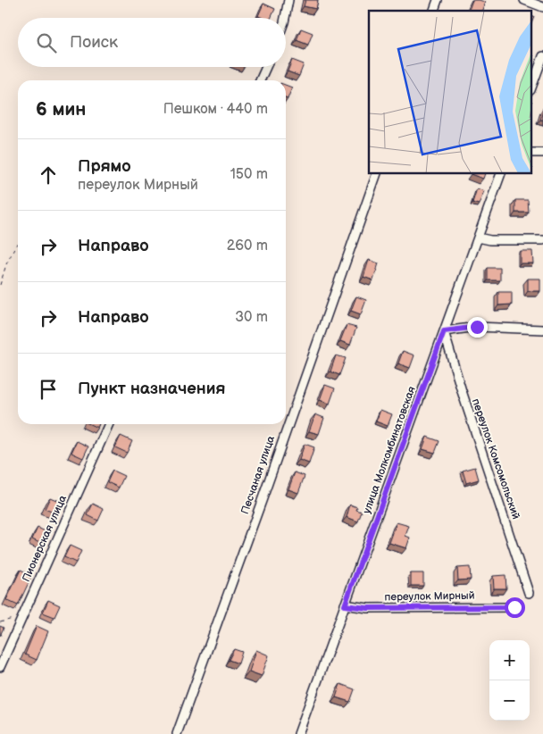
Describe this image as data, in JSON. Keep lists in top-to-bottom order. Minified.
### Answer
{"streets":{"street":["улица Молкомбинатовская","переулок Комсомольский","Песчаная улица","Пионерская улица","переулок Мирный"]},"crossings":[["улица Молкомбинатовская","переулок Комсомольский"],["улица Молкомбинатовская","переулок Мирный"]],"page":{"search":"Поиск","heading":["6 мин","Пешком · 440 m"],"list":[["Прямо","переулок Мирный","150 m"],["Направо","260 m"],["Направо","30 m"],"Пункт назначения"],"map_buttons":["+","−"]}}
